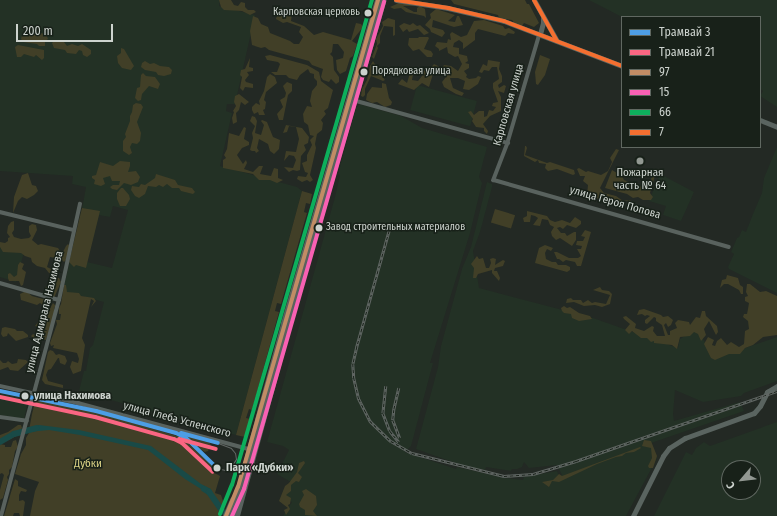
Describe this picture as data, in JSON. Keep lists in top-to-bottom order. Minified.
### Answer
{"streets":{"street":["Карповская улица","улица Героя Попова","улица Адмирала Нахимова","улица Глеба Успенского"]},"crossings":[["Карповская улица","улица Героя Попова"],["улица Адмирала Нахимова","улица Глеба Успенского"]],"parks":["Дубки"],"places":["Карповская церковь","Порядковая улица","Пожарная часть № 64","Завод строительных материалов","улица Нахимова","Парк «Дубки»"],"lines":["transit line 97","transit line 66","transit line 7","transit line 15","tram line 3","tram line 21"],"legend":["Трамвай 3","Трамвай 21","97","15","66","7"],"scale_bar":"200 m","north":"bottom left"}
